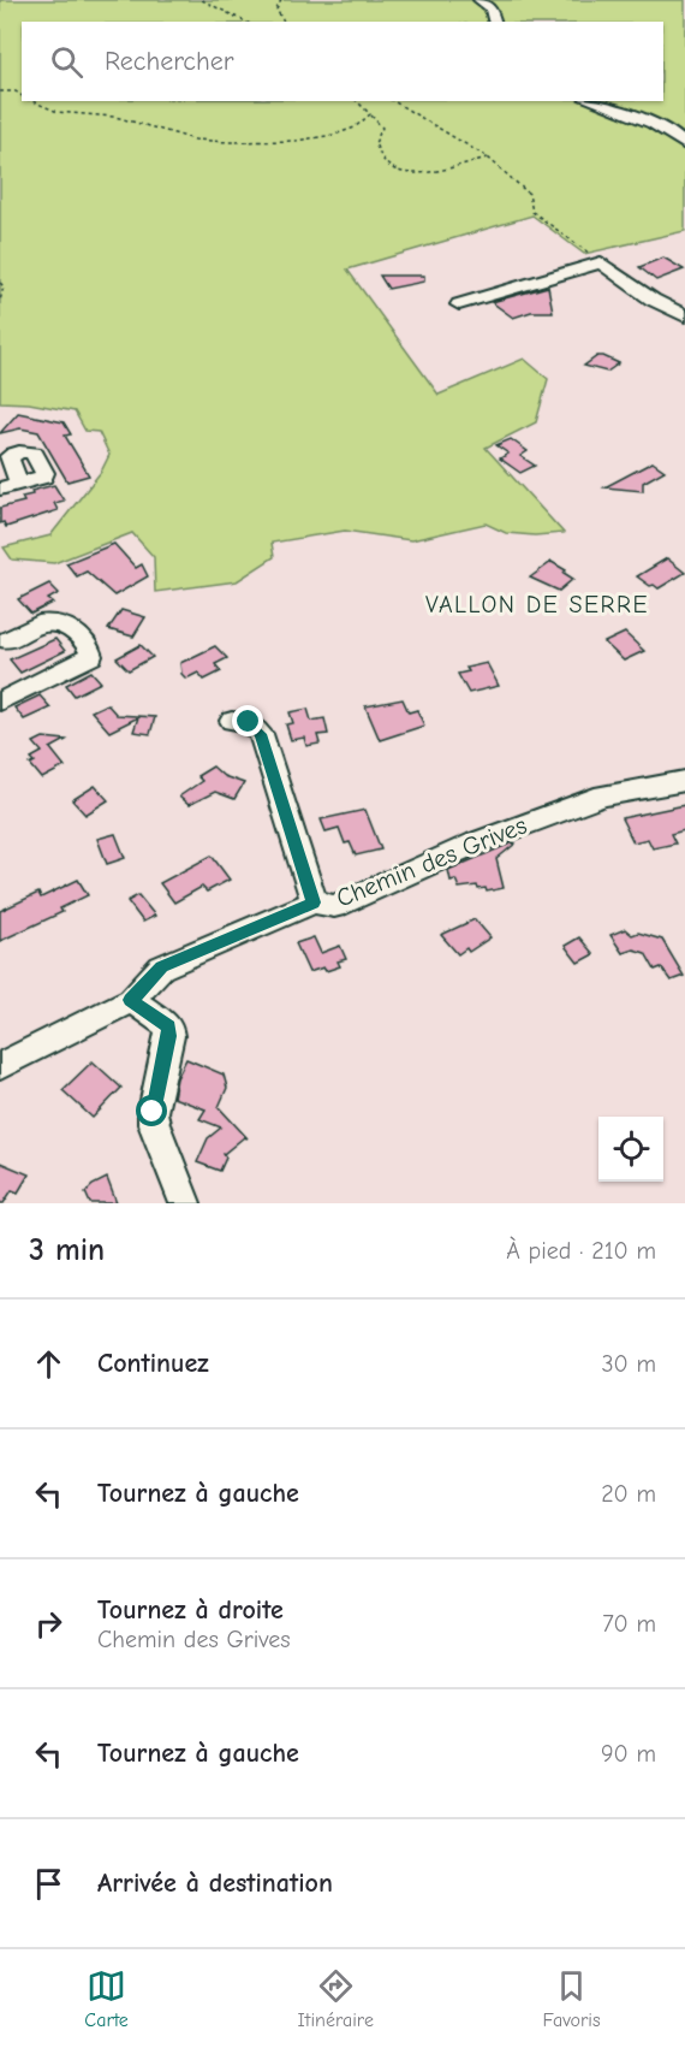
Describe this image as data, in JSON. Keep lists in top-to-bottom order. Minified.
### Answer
{"streets":{"street":["Chemin des Grives"]},"districts":["VALLON DE SERRE"],"page":{"search":"Rechercher","heading":["3 min","À pied · 210 m"],"list":[["Continuez","30 m"],["Tournez à gauche","20 m"],["Tournez à droite","Chemin des Grives","70 m"],["Tournez à gauche","90 m"],"Arrivée à destination"],"nav":["Carte","Itinéraire","Favoris"]}}
